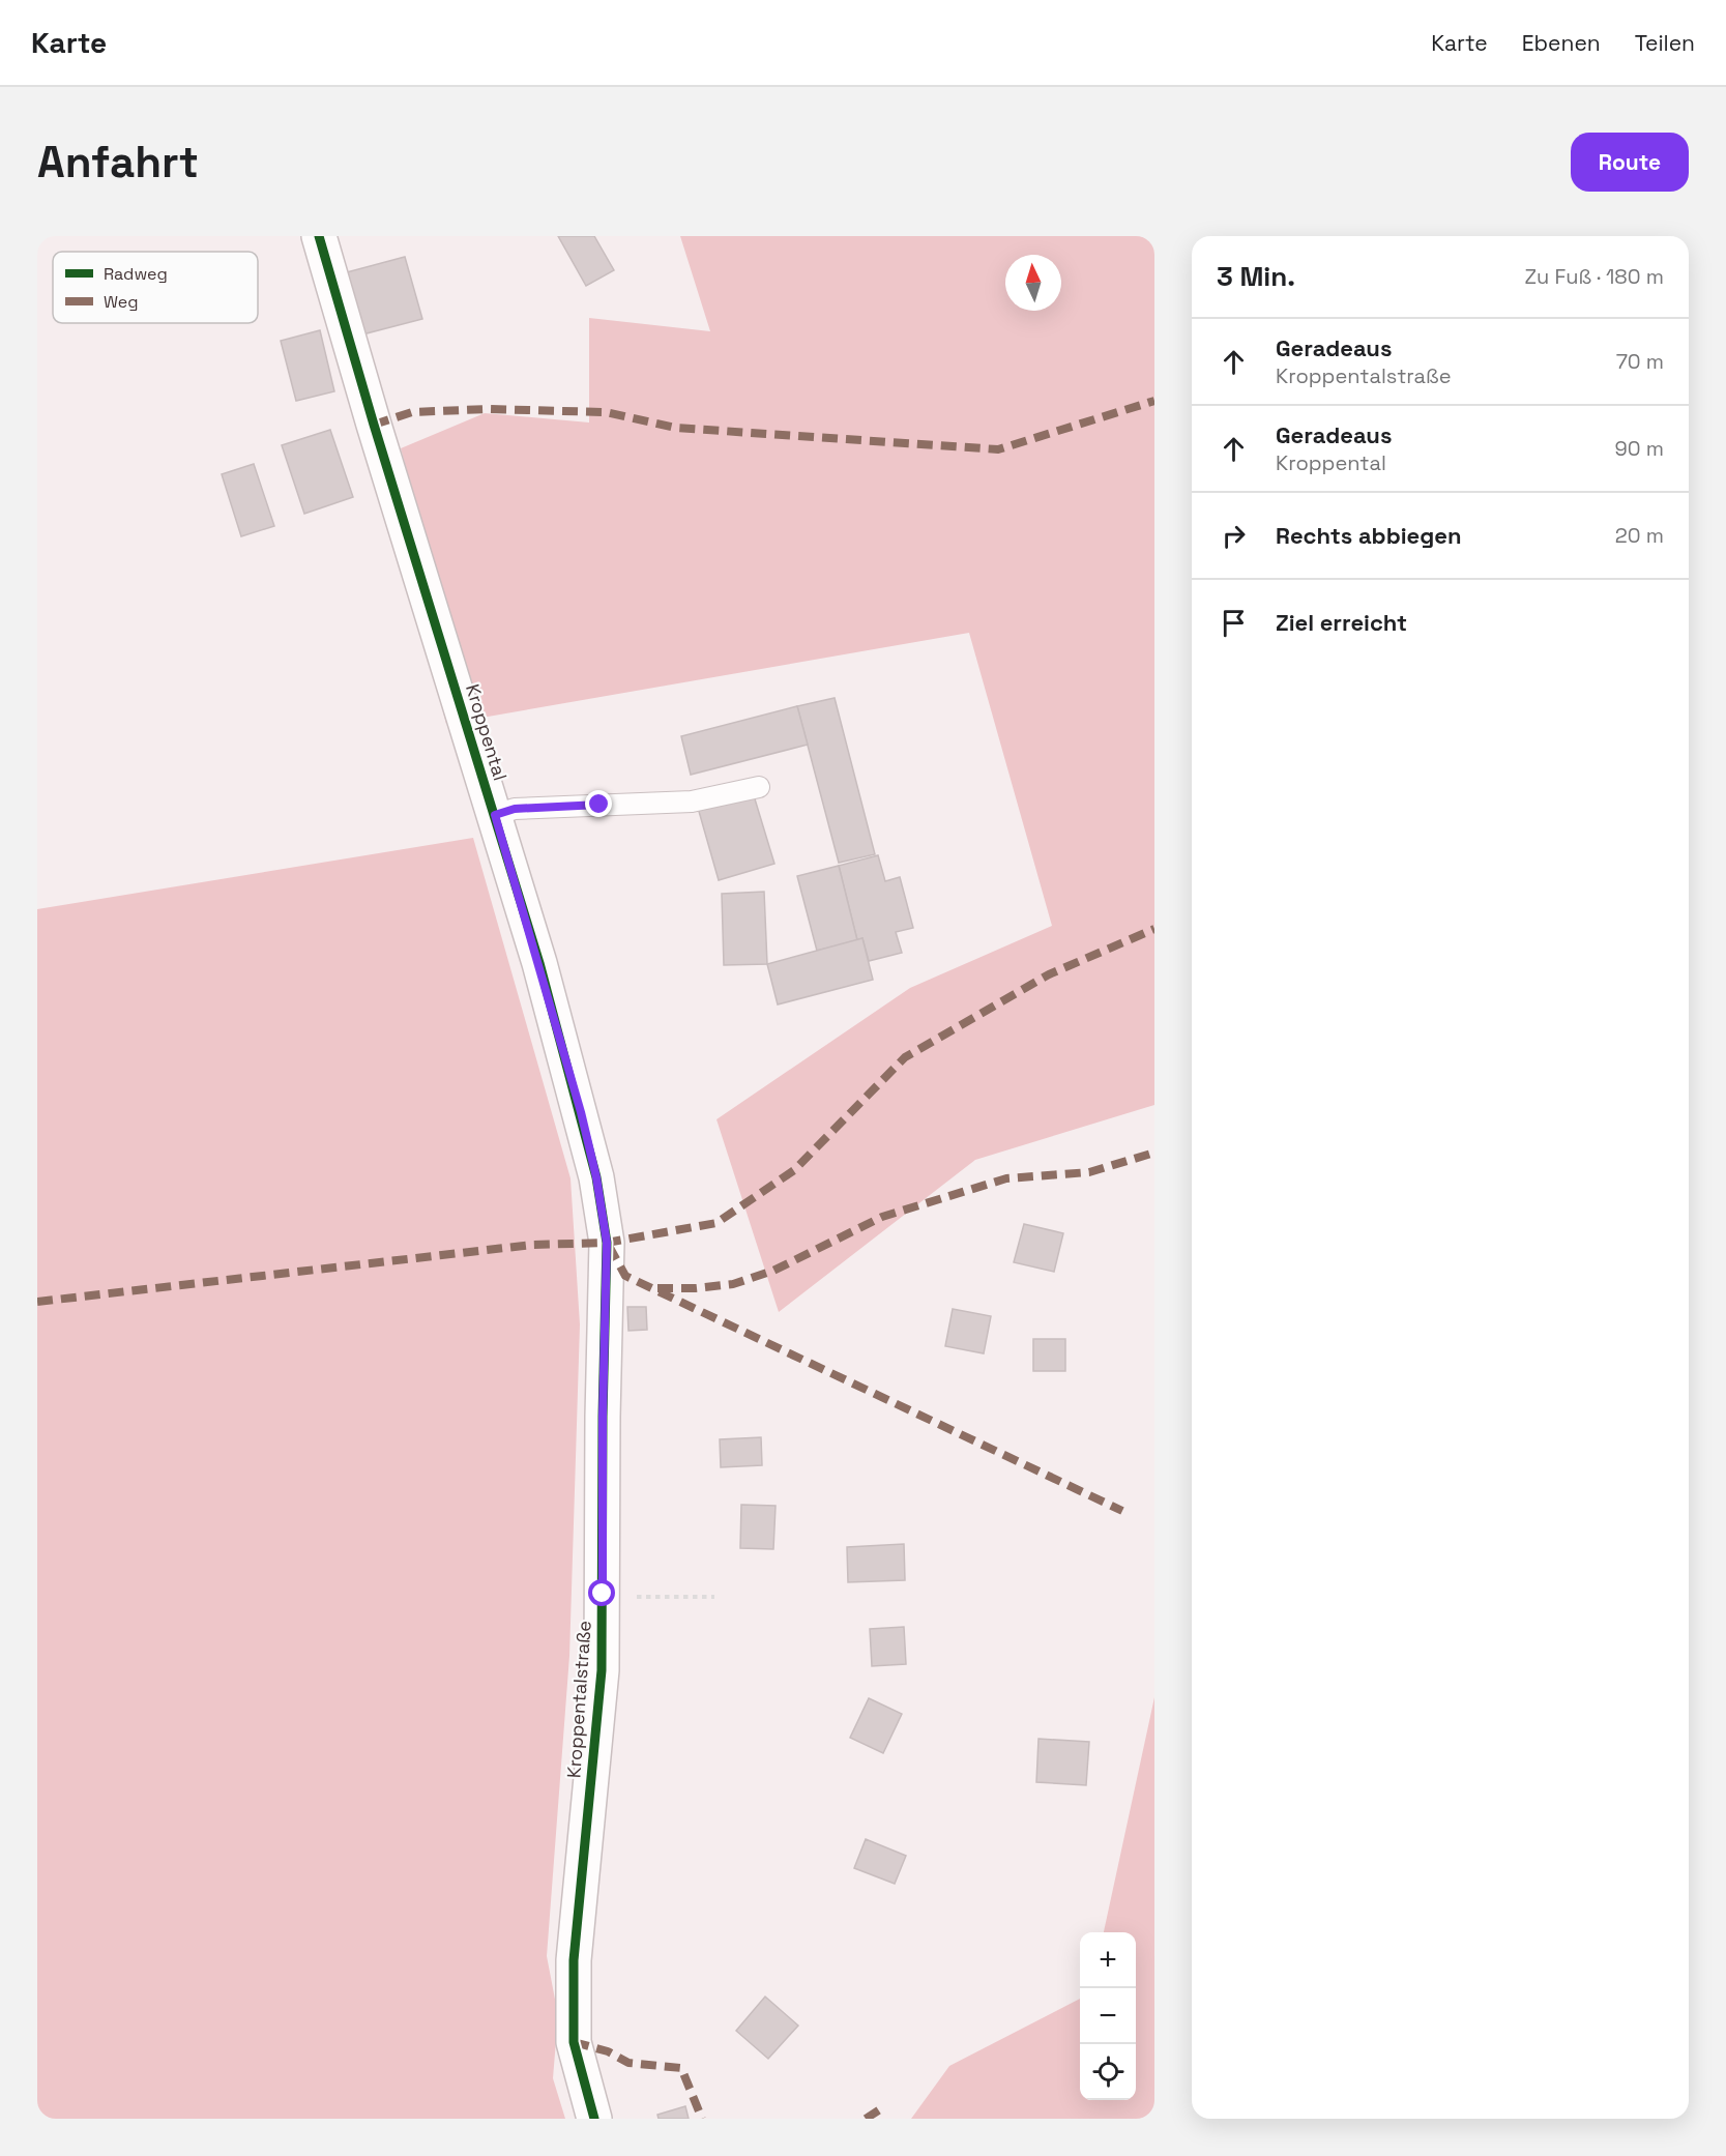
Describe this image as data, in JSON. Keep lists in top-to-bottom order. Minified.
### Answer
{"streets":{"street":["Kroppental","Kroppentalstraße"]},"crossings":[["Kroppental","Kroppentalstraße"]],"legend":["Radweg","Weg"],"north":"top","page":{"header":"Karte","nav":["Karte","Ebenen","Teilen"],"buttons":"Route","title":"Anfahrt","heading":["3 Min.","Zu Fuß · 180 m"],"list":[["Geradeaus","Kroppentalstraße","70 m"],["Geradeaus","Kroppental","90 m"],["Rechts abbiegen","20 m"],"Ziel erreicht"],"map_buttons":["+","−"]}}
